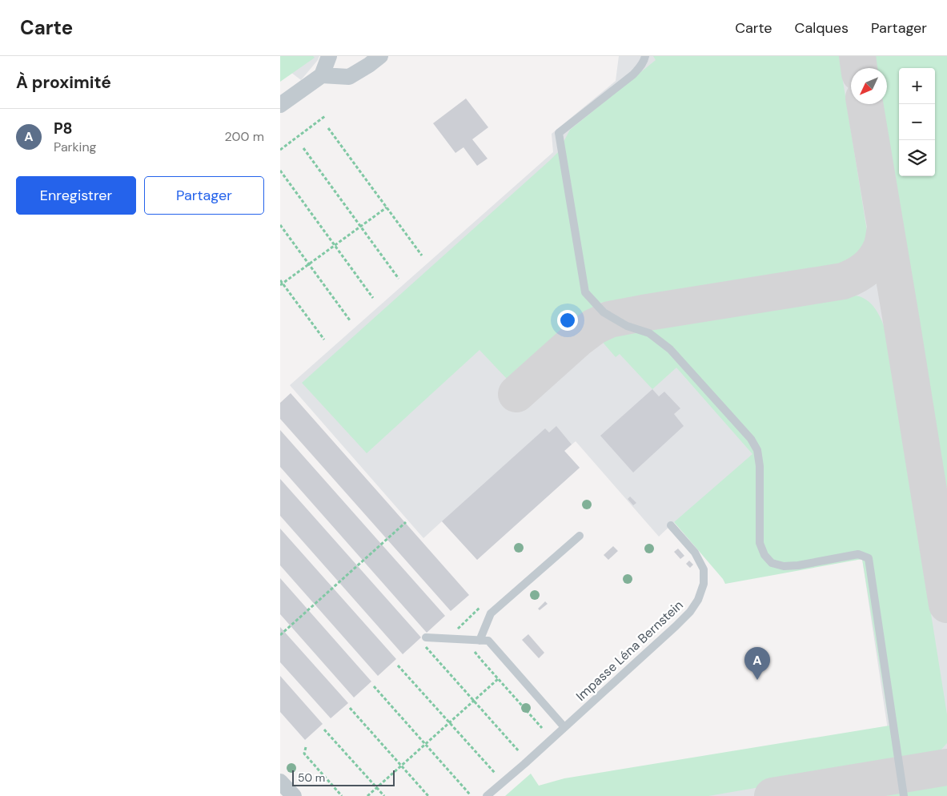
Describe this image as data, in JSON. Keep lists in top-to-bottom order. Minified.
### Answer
{"streets":{"lane":["Impasse Léna Bernstein"]},"scale_bar":"50 m","north":"bottom left","page":{"header":"Carte","nav":["Carte","Calques","Partager"],"heading":"À proximité","map_buttons":["+","−"],"list":[{"mark":"A","name":"P8","note":"Parking","value":"200 m"}],"buttons":["Enregistrer","Partager"],"pins":"A","scale":"50 m"}}
